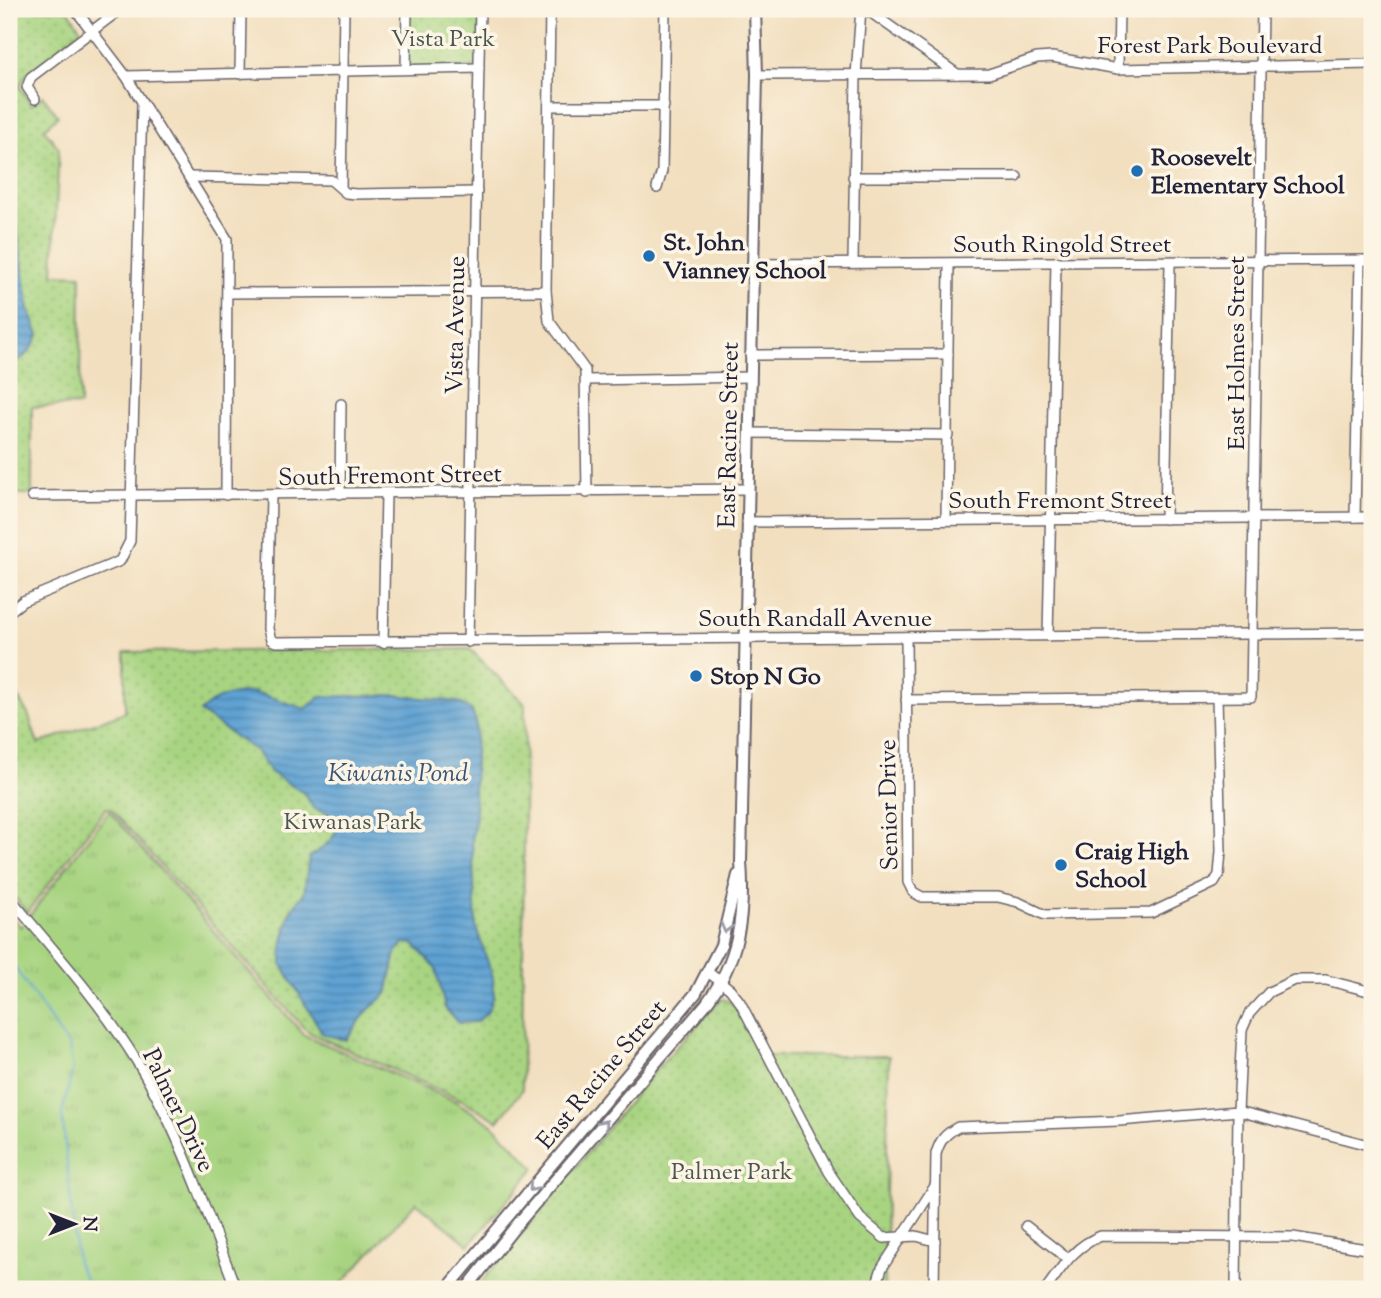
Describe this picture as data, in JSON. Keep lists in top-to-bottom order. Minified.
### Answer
{"streets":{"main road":["East Racine Street"],"street":["Forest Park Boulevard","South Ringold Street","Vista Avenue","East Holmes Street","South Fremont Street","South Randall Avenue","Senior Drive","Palmer Drive"]},"crossings":[["Forest Park Boulevard","East Holmes Street"],["Forest Park Boulevard","East Racine Street"],["South Ringold Street","East Holmes Street"],["South Ringold Street","East Racine Street"],["Vista Avenue","South Fremont Street"],["Vista Avenue","South Randall Avenue"],["East Holmes Street","South Fremont Street"],["East Holmes Street","South Randall Avenue"],["East Holmes Street","Senior Drive"],["East Racine Street","South Fremont Street"],["East Racine Street","South Randall Avenue"],["South Fremont Street","South Randall Avenue"],["South Randall Avenue","Senior Drive"]],"water":["Kiwanis Pond"],"parks":["Vista Park","Kiwanas Park","Palmer Park"],"places":["Roosevelt Elementary School","St. John Vianney School","Stop N Go","Craig High School"],"north":"right"}
